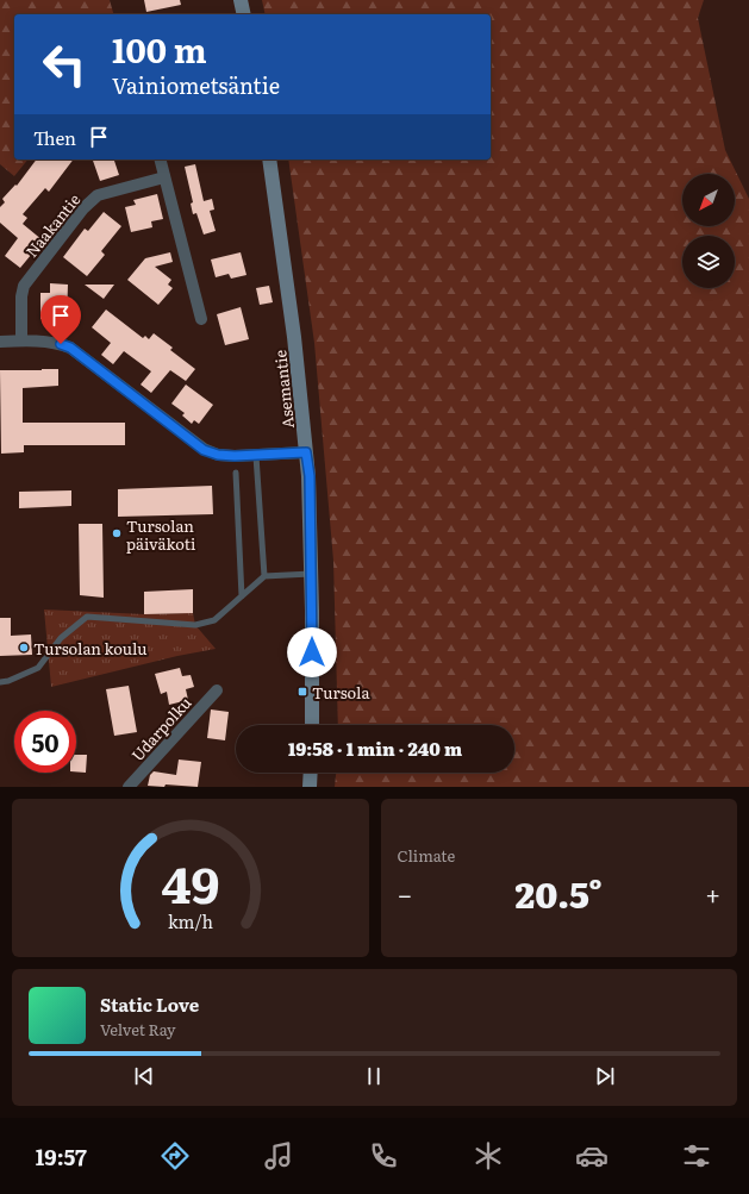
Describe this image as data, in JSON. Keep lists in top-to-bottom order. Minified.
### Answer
{"streets":{"main road":["Asemantie"],"street":["Naakantie","Udarpolku"]},"places":{"other":["Tursolan päiväkoti","Tursolan koulu"],"transit":["Tursola"]},"north":"bottom left","page":{"turn":["100 m","Vainiometsäntie"],"then":"Then","limit":"50","trip":"19:58 · 1 min · 240 m","tile":"Climate","heat":["−","20.5°","+"],"song":["Static Love","Velvet Ray"],"tabs":"19:57","gauge":["49","km/h"]}}
